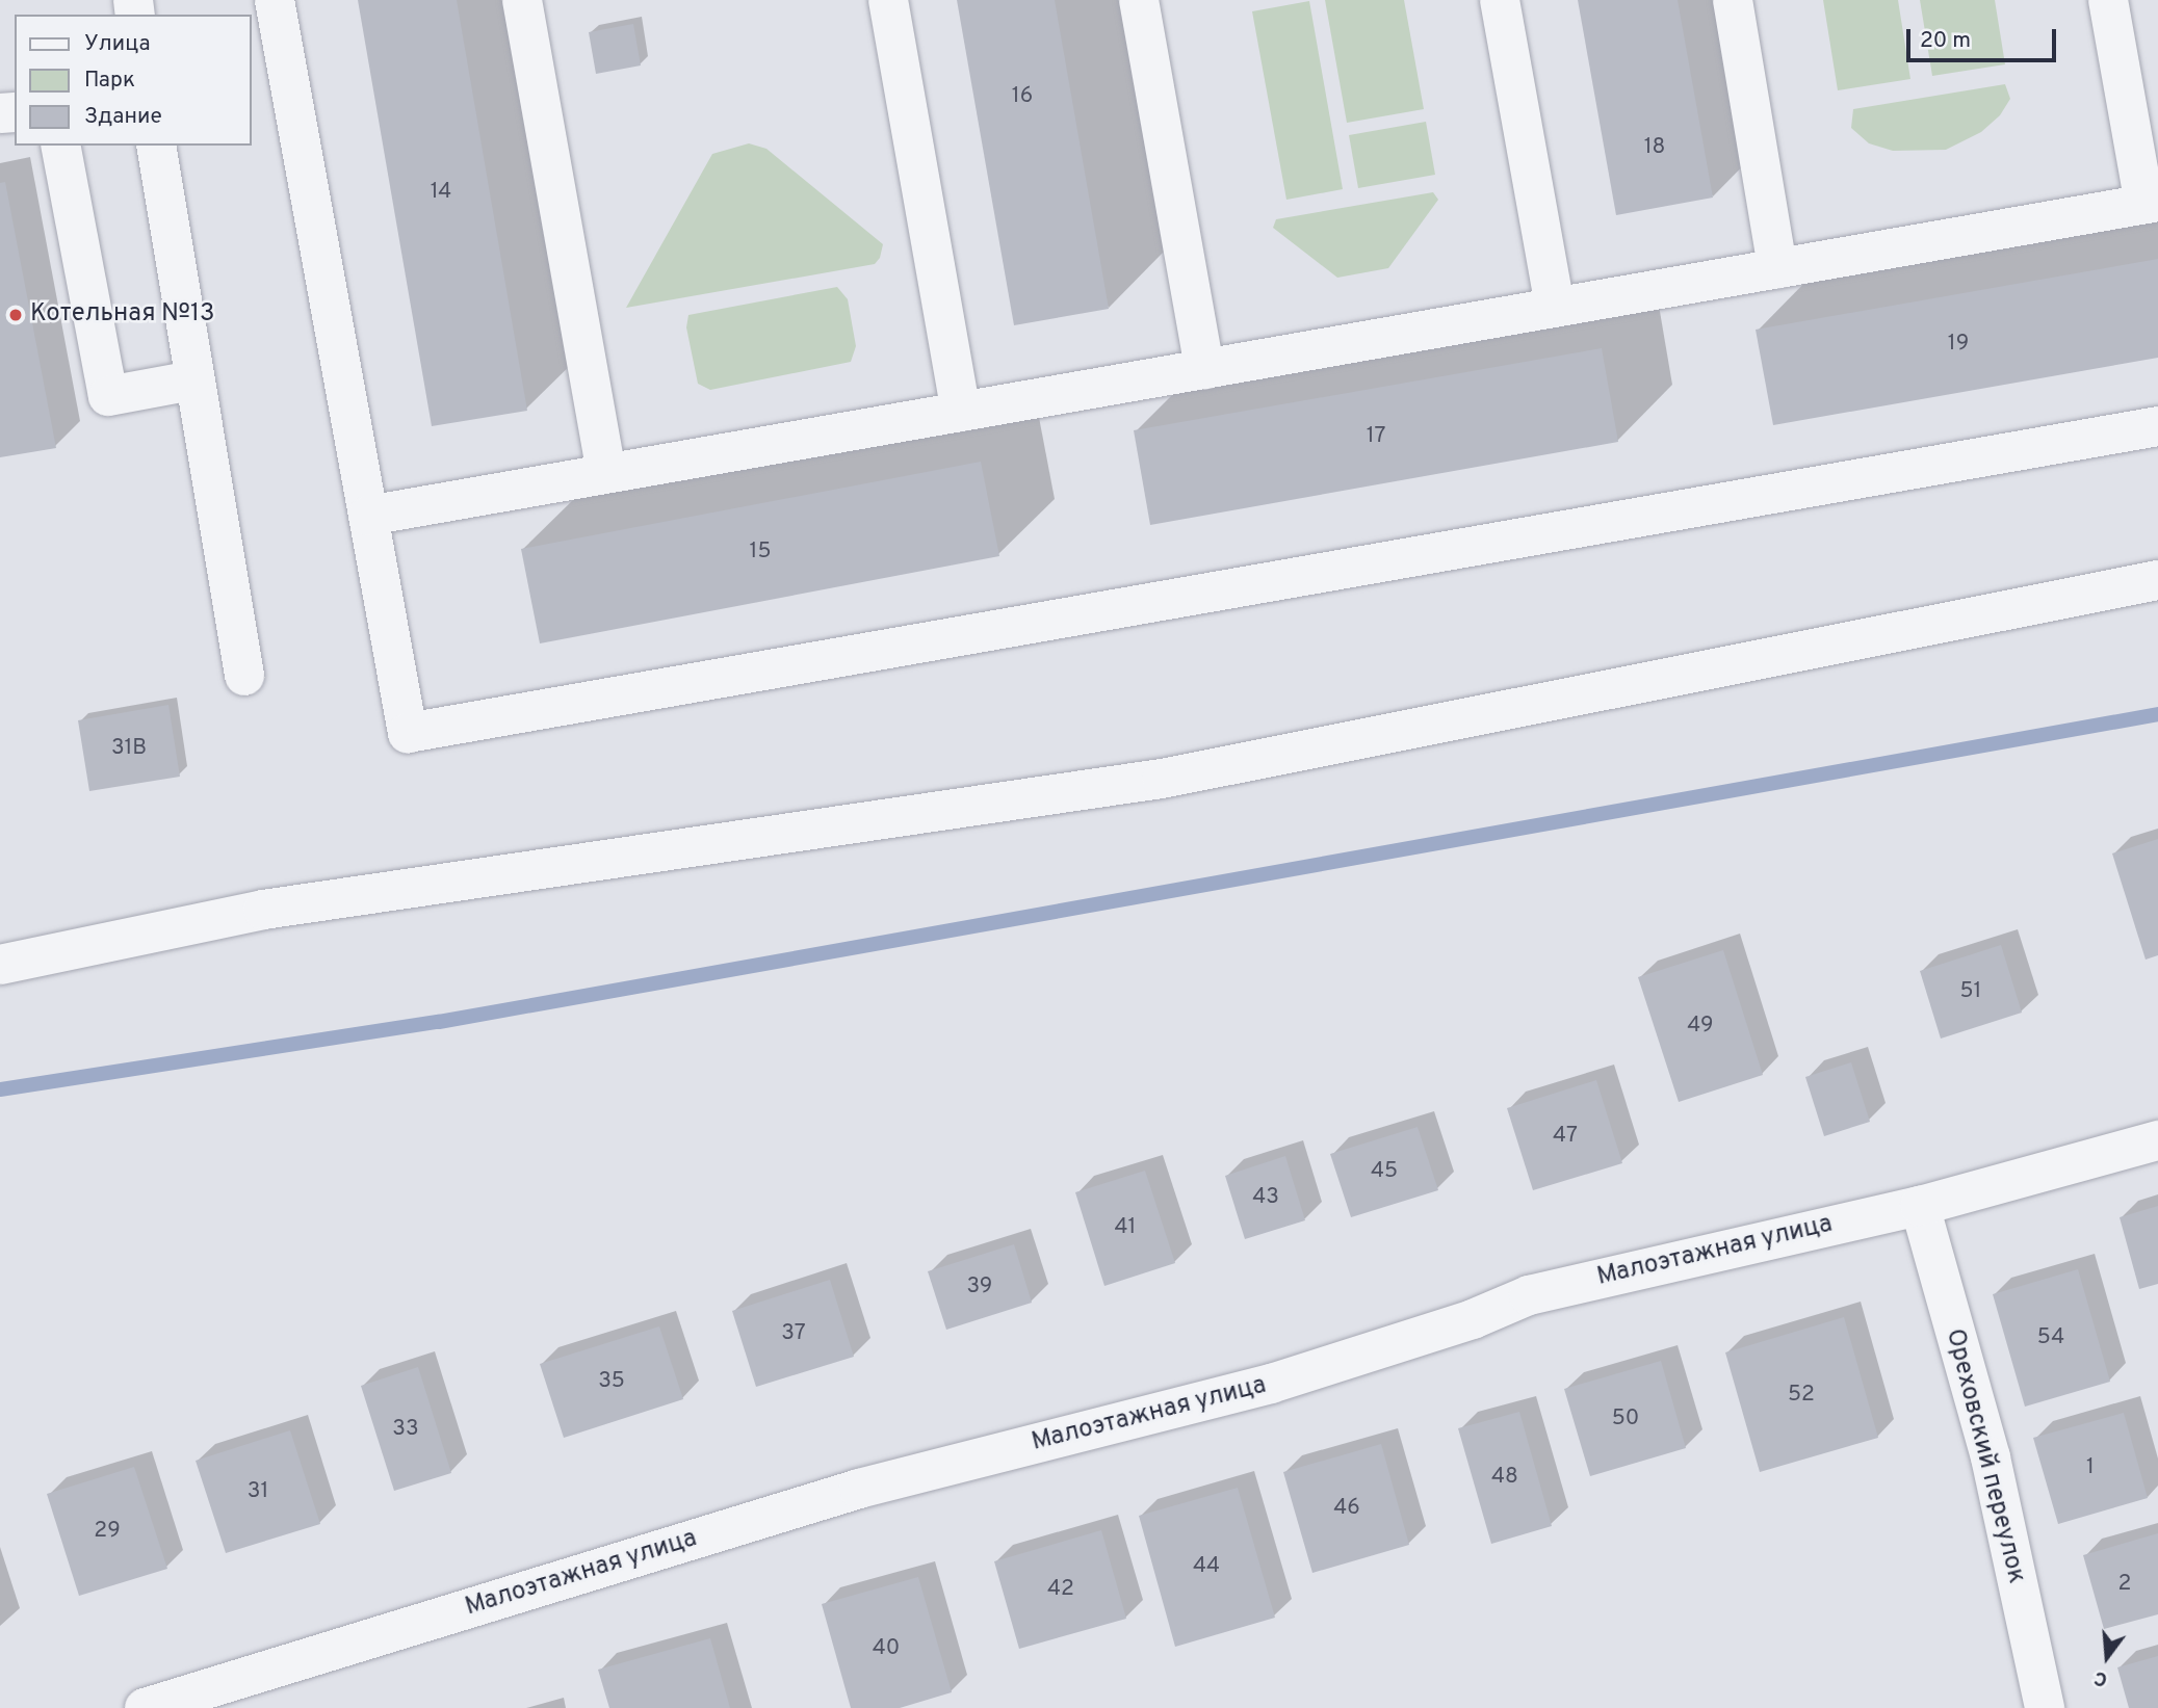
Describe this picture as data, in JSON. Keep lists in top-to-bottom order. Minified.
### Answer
{"streets":{"street":["Малоэтажная улица","Ореховский переулок"]},"crossings":[["Малоэтажная улица","Ореховский переулок"]],"places":["Котельная №13"],"house_numbers":["16","18","14","19","17","15","31В","51","49","47","45","43","41","39","37","54","35","52","50","33","1","48","31","46","29","44","2","42","40"],"legend":["Улица","Парк","Здание"],"scale_bar":"20 m","north":"bottom"}
